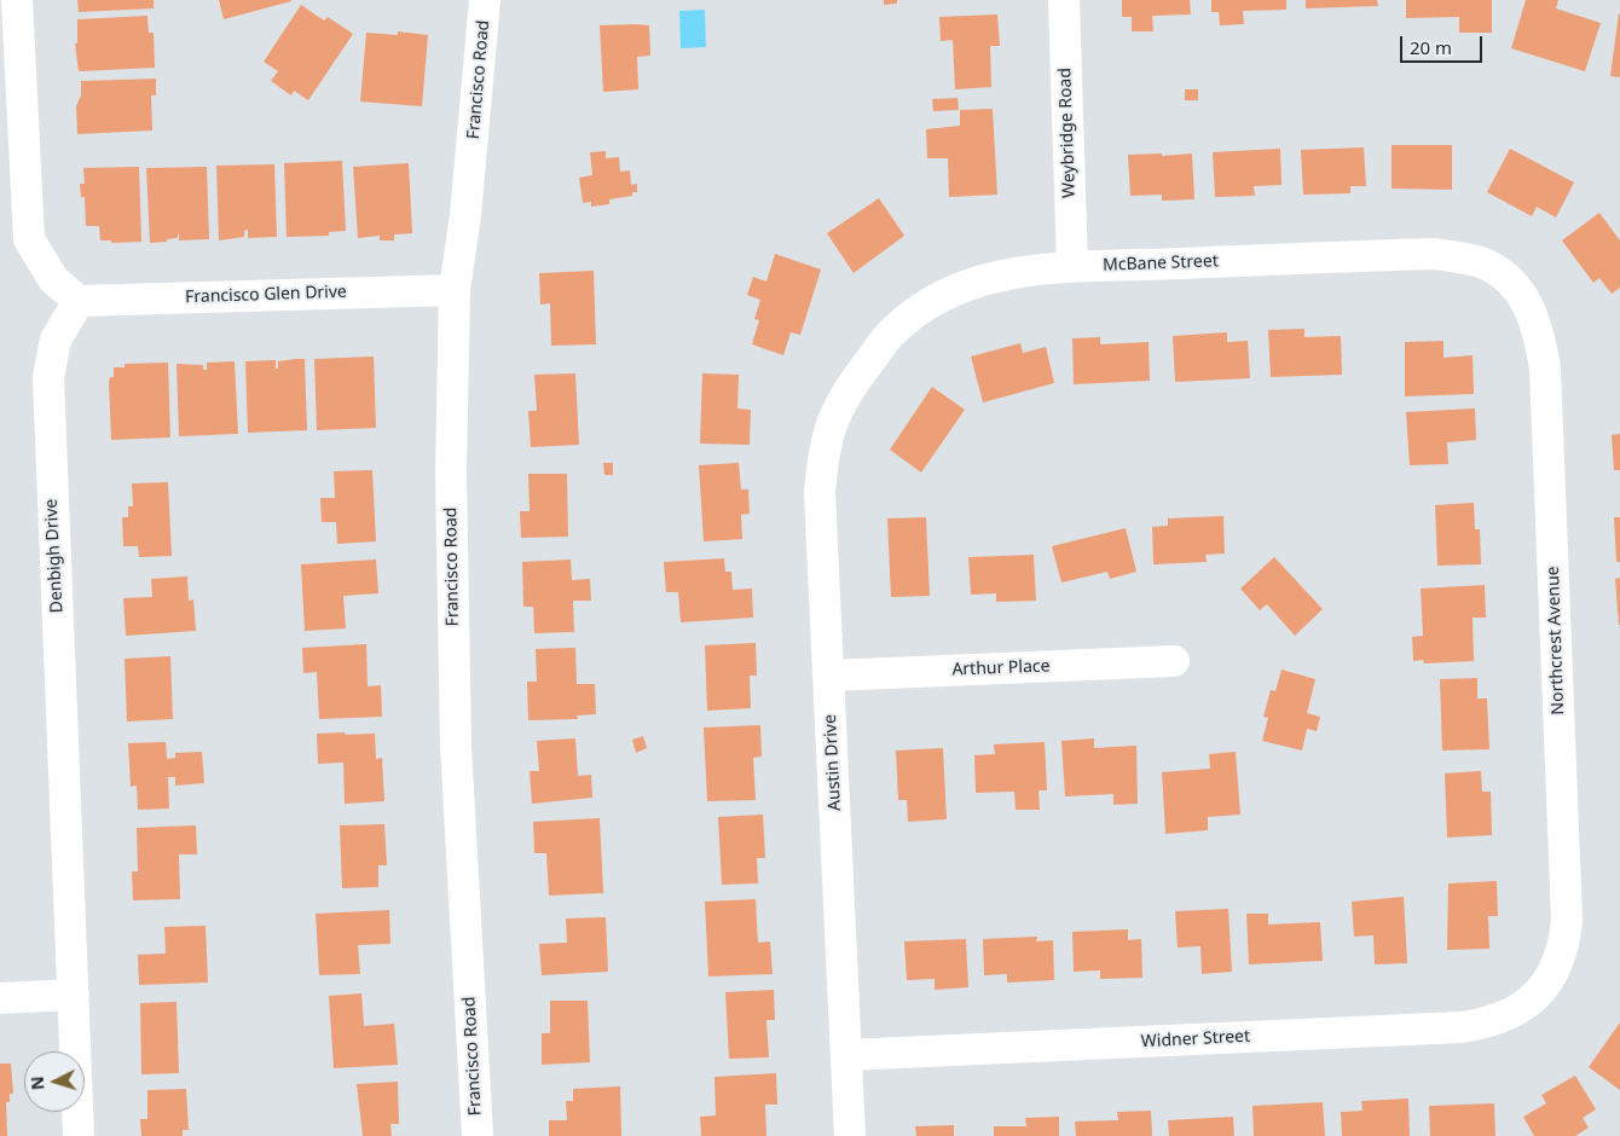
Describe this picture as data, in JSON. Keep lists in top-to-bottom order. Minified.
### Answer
{"streets":{"street":["Francisco Road","Weybridge Road","McBane Street","Francisco Glen Drive","Denbigh Drive","Northcrest Avenue","Arthur Place","Austin Drive","Widner Street"]},"crossings":[["Francisco Road","Francisco Glen Drive"],["Weybridge Road","McBane Street"],["McBane Street","Northcrest Avenue"],["McBane Street","Austin Drive"],["Francisco Glen Drive","Denbigh Drive"],["Northcrest Avenue","Widner Street"],["Arthur Place","Austin Drive"],["Austin Drive","Widner Street"]],"scale_bar":"20 m","north":"left"}
